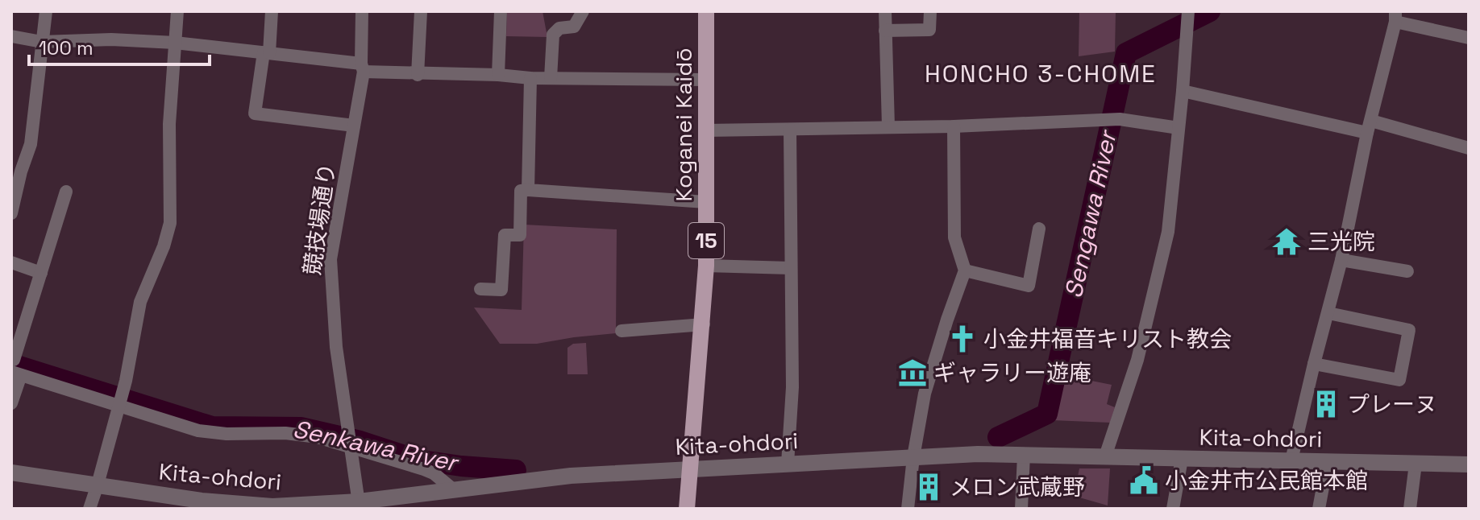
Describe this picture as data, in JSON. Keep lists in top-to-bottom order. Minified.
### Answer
{"streets":{"main road":["Koganei Kaidō","15"],"street":["競技場通り","Kita-ohdori"]},"crossings":[["Koganei Kaidō","15"],["Koganei Kaidō","Kita-ohdori"],["競技場通り","Kita-ohdori"],["15","Kita-ohdori"]],"districts":["HONCHO 3-CHOME"],"water":["Sengawa River","Senkawa River"],"places":{"temple":["三光院"],"church":["小金井福音キリスト教会"],"museum":["ギャラリー遊庵"],"building":["プレーヌ","メロン武蔵野"],"public building":["小金井市公民館本館"]},"scale_bar":"100 m"}
